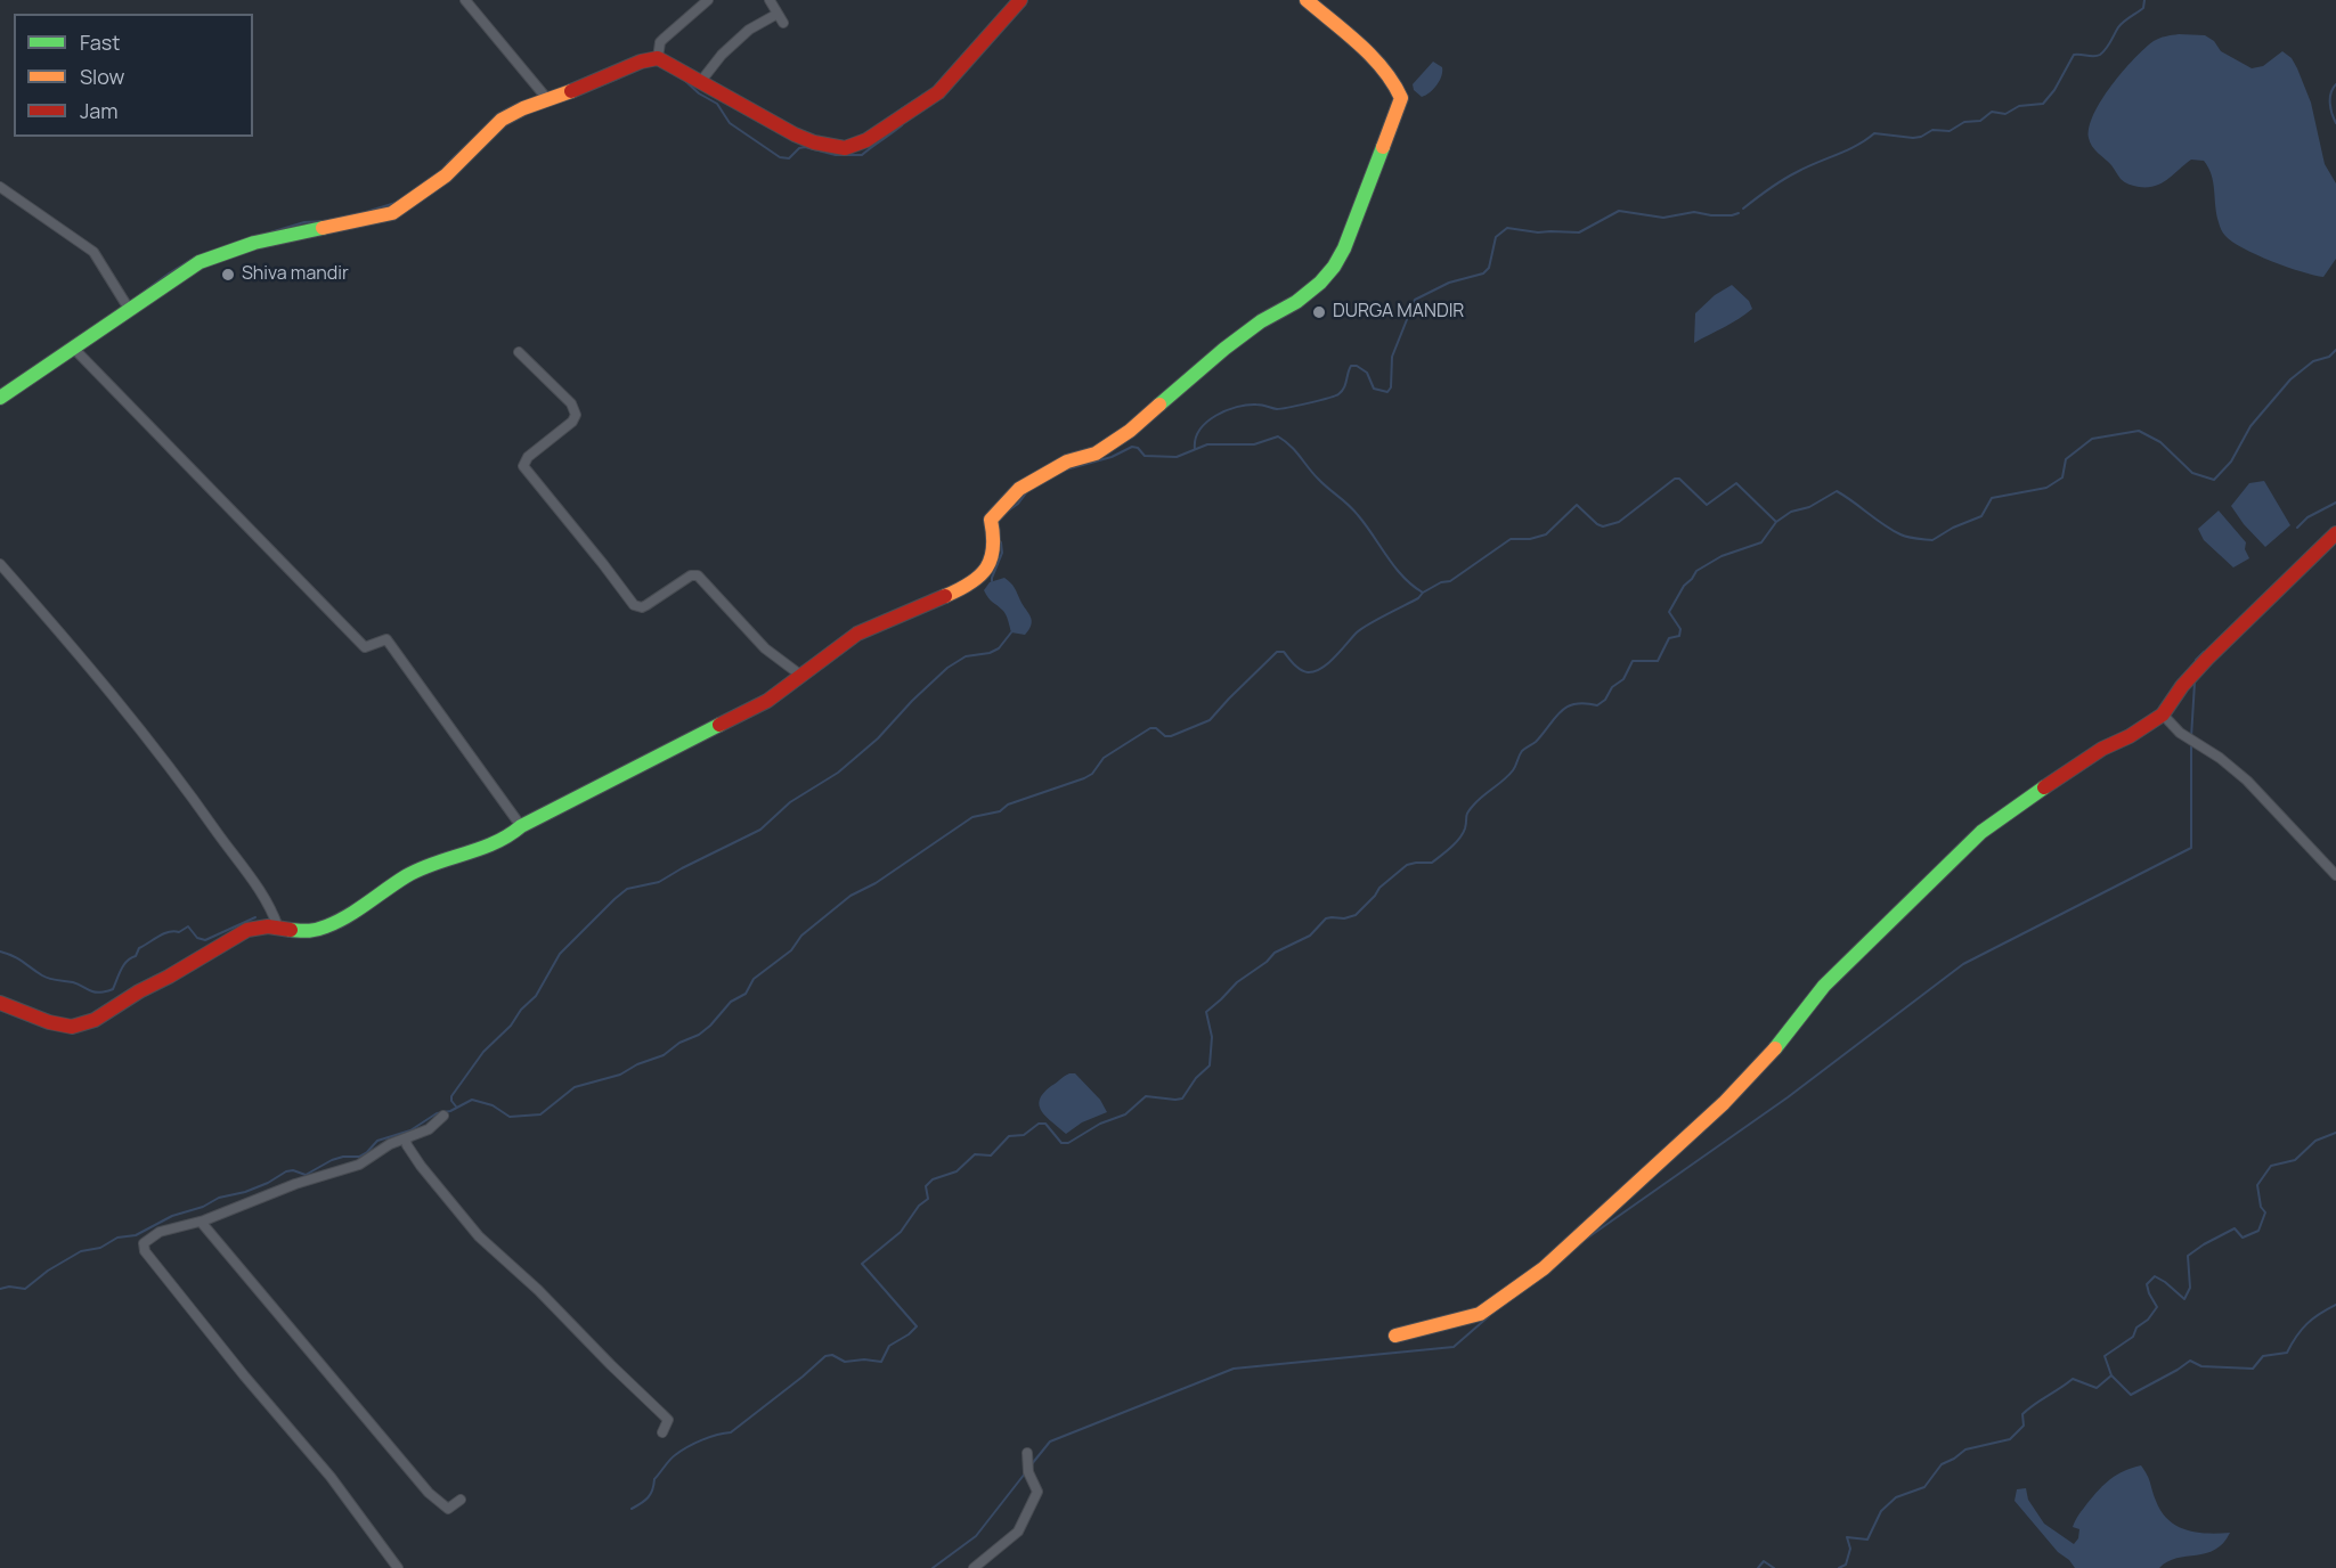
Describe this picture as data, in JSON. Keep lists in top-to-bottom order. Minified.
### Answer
{"places":["Shiva mandir","DURGA MANDIR"],"legend":["Fast","Slow","Jam"]}
